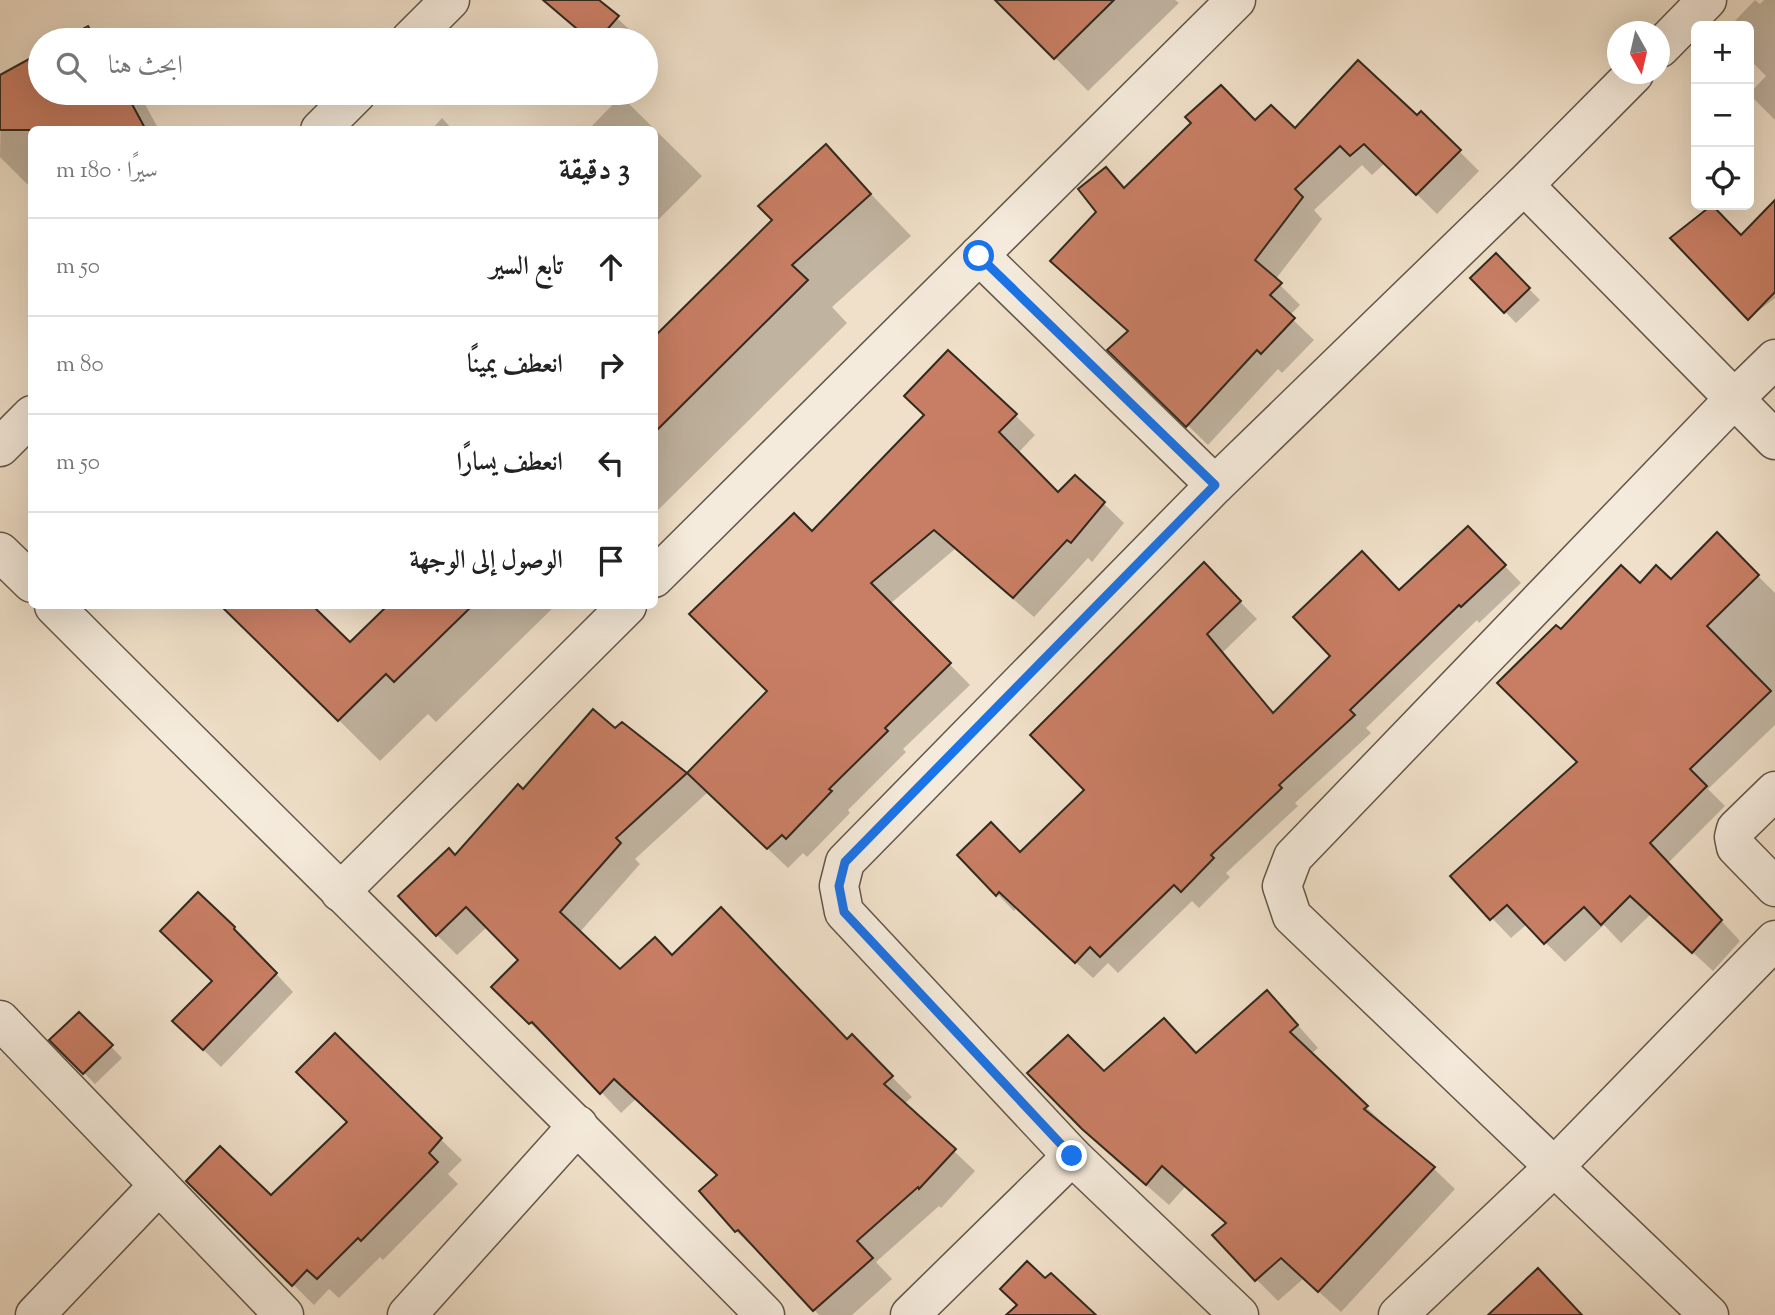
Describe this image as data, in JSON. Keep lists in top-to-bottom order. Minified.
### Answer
{"north":"bottom","page":{"map_buttons":["+","−"],"search":"ابحث هنا","heading":["3 دقيقة","سيرًا · 180 m"],"list":[["تابع السير","50 m"],["انعطف يمينًا","80 m"],["انعطف يسارًا","50 m"],"الوصول إلى الوجهة"]}}
